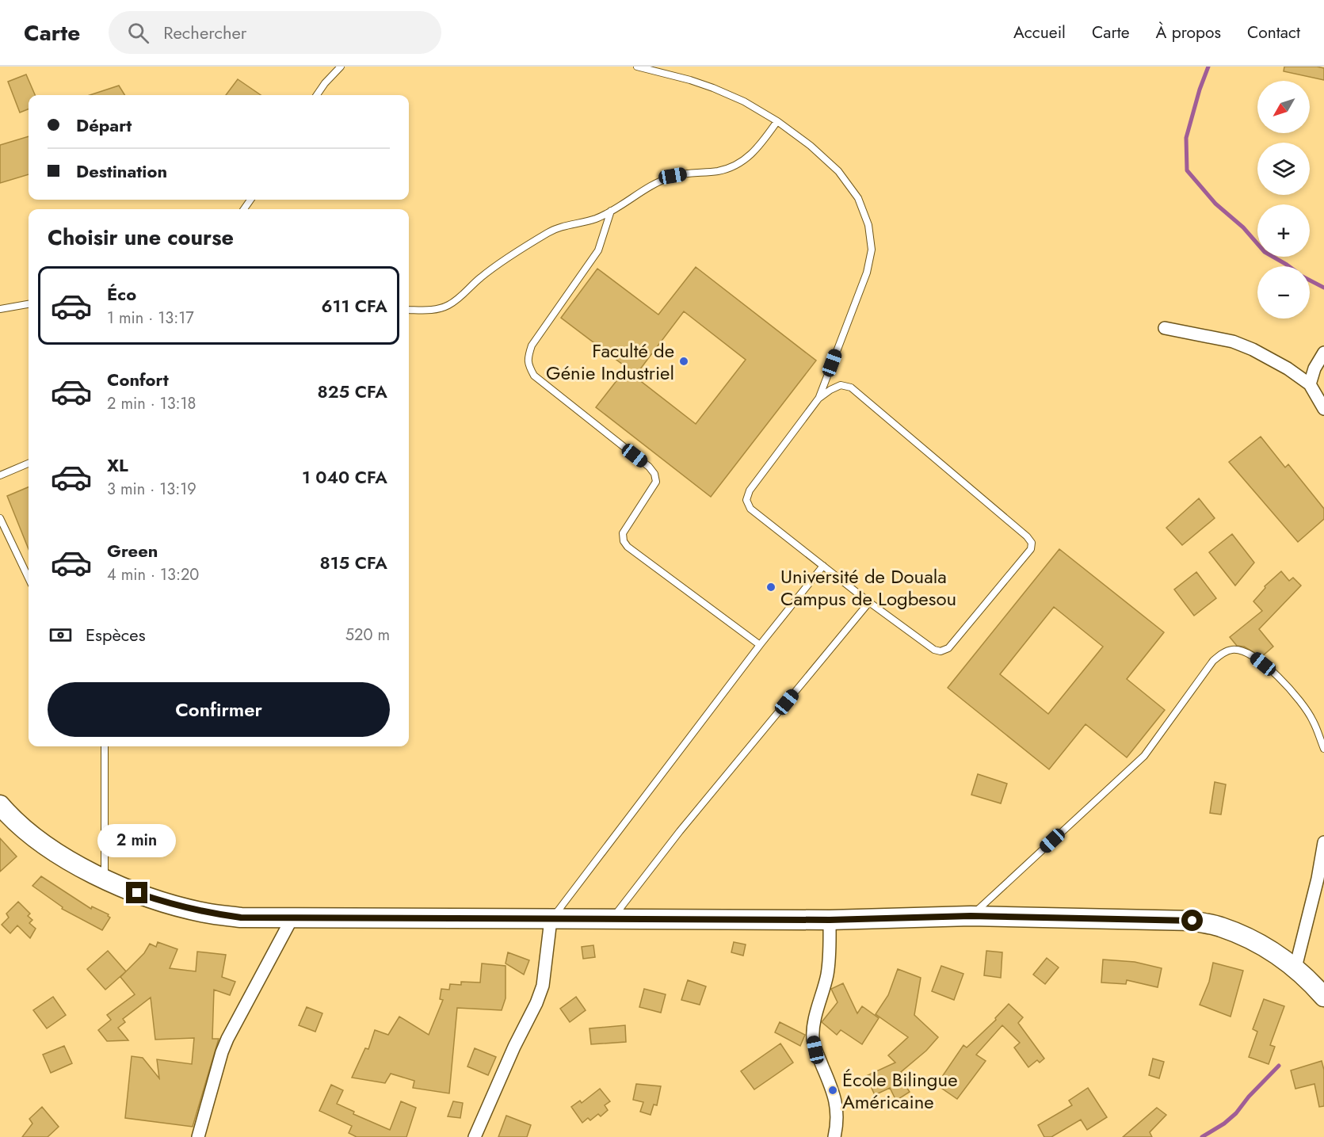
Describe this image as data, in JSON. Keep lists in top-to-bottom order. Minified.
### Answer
{"places":["Faculté de Génie Industriel","Université de Douala Campus de Logbesou","École Bilingue Américaine"],"north":"bottom left","page":{"header":"Carte","search":"Rechercher","nav":["Accueil","Carte","À propos","Contact"],"map_buttons":["+","−"],"banner":["Départ","Destination"],"heading":"Choisir une course","list":[{"name":"Éco","note":"1 min · 13:17","value":"611 CFA"},{"name":"Confort","note":"2 min · 13:18","value":"825 CFA"},{"name":"XL","note":"3 min · 13:19","value":"1 040 CFA"},{"name":"Green","note":"4 min · 13:20","value":"815 CFA"}],"pay":["Espèces","520 m"],"buttons":"Confirmer","bubble":"2 min"}}
